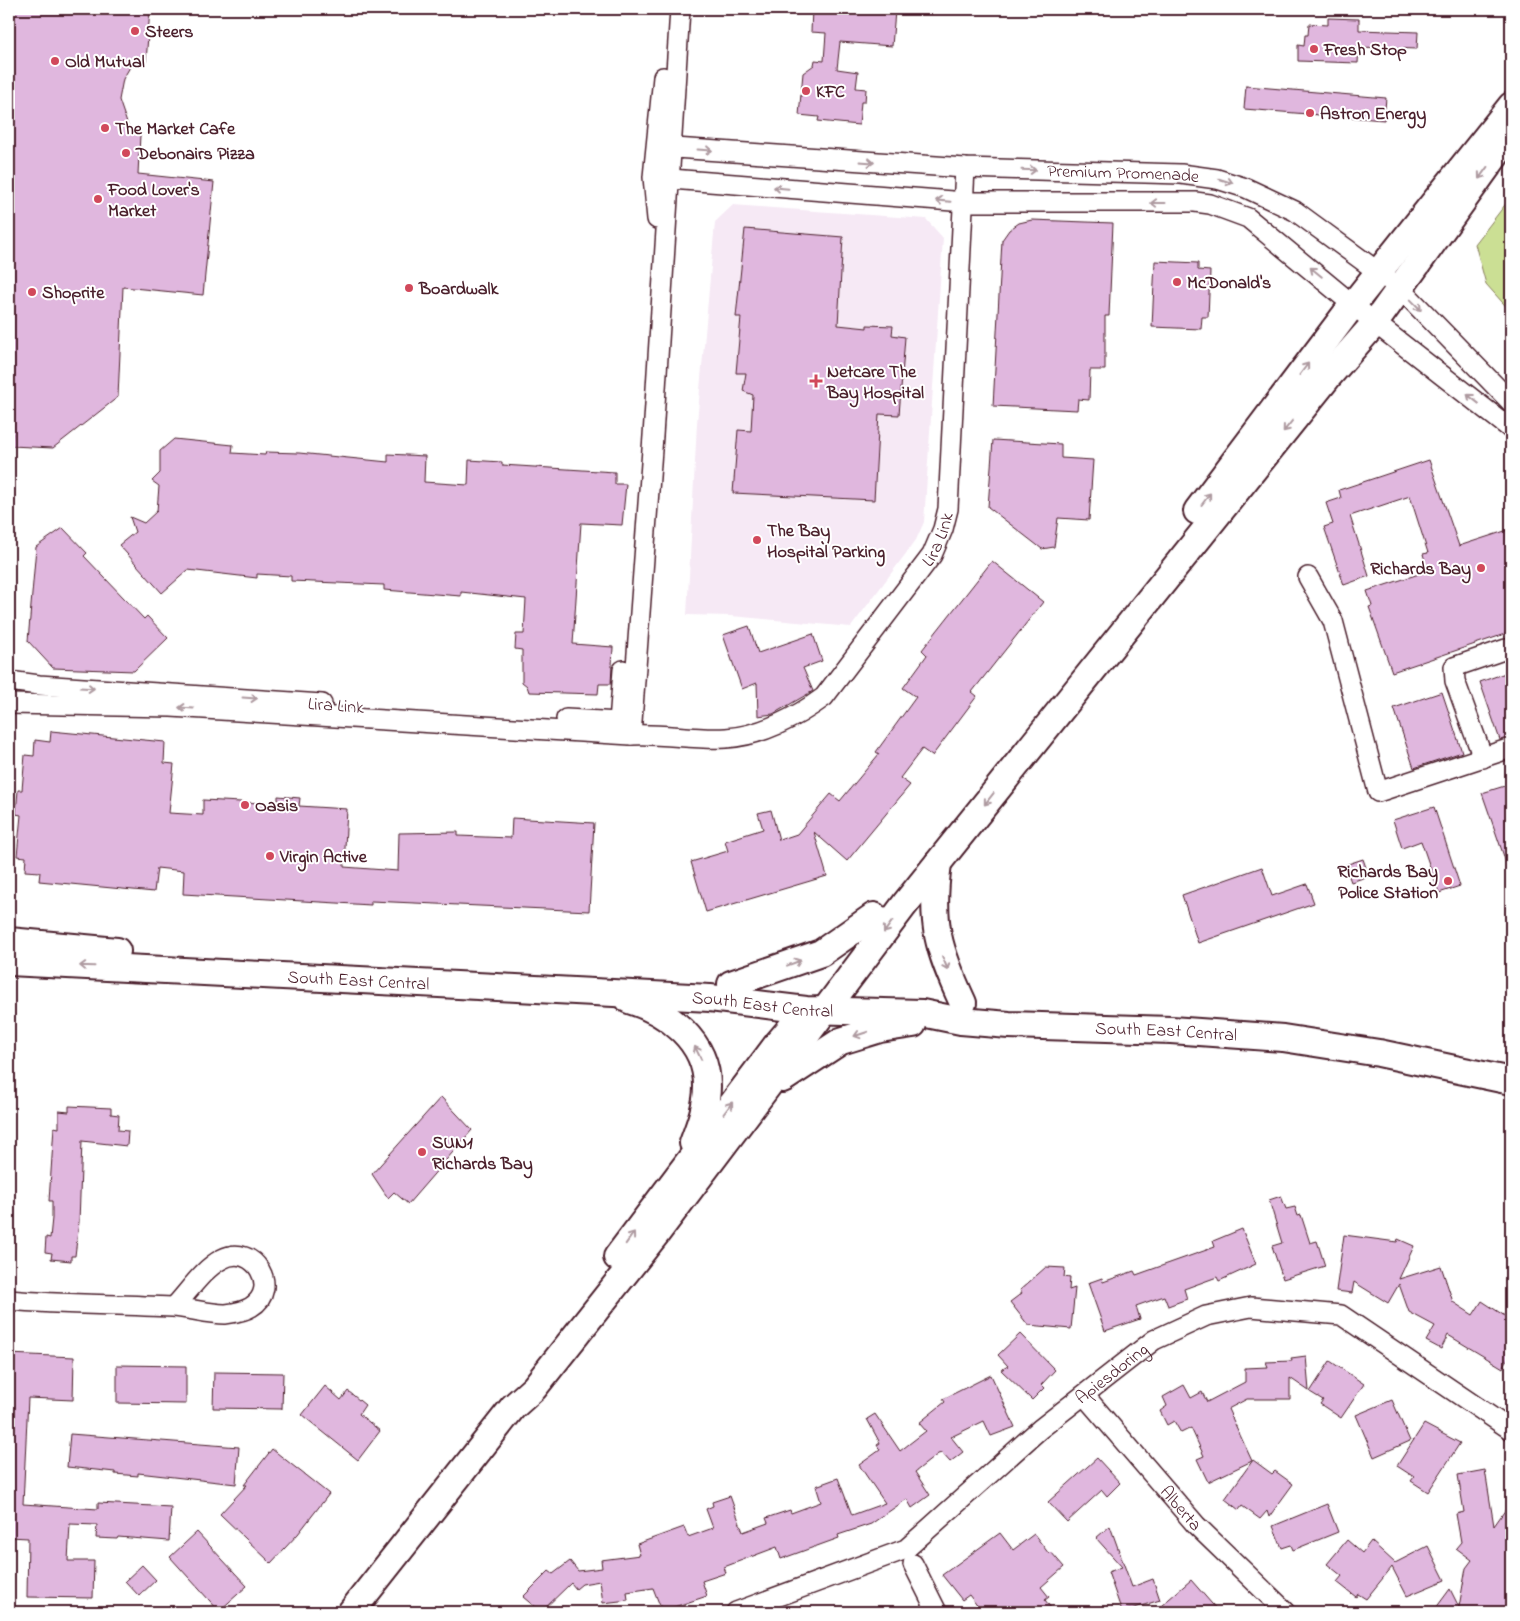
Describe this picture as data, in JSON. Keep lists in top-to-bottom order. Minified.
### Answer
{"streets":{"street":["Premium Promenade","Lira Link","South East Central","Apiesdoring","Alberta"]},"crossings":[["Premium Promenade","Lira Link"],["Apiesdoring","Alberta"]],"places":{"other":["Steers","Fresh Stop","Old Mutual","KFC","Astron Energy","The Market Cafe","Debonairs Pizza","Food Lover's Market","McDonald's","Boardwalk","Shoprite","The Bay Hospital Parking","Richards Bay","Oasis","Virgin Active","Richards Bay Police Station","SUN1 Richards Bay"],"health":["Netcare The Bay Hospital"]}}
